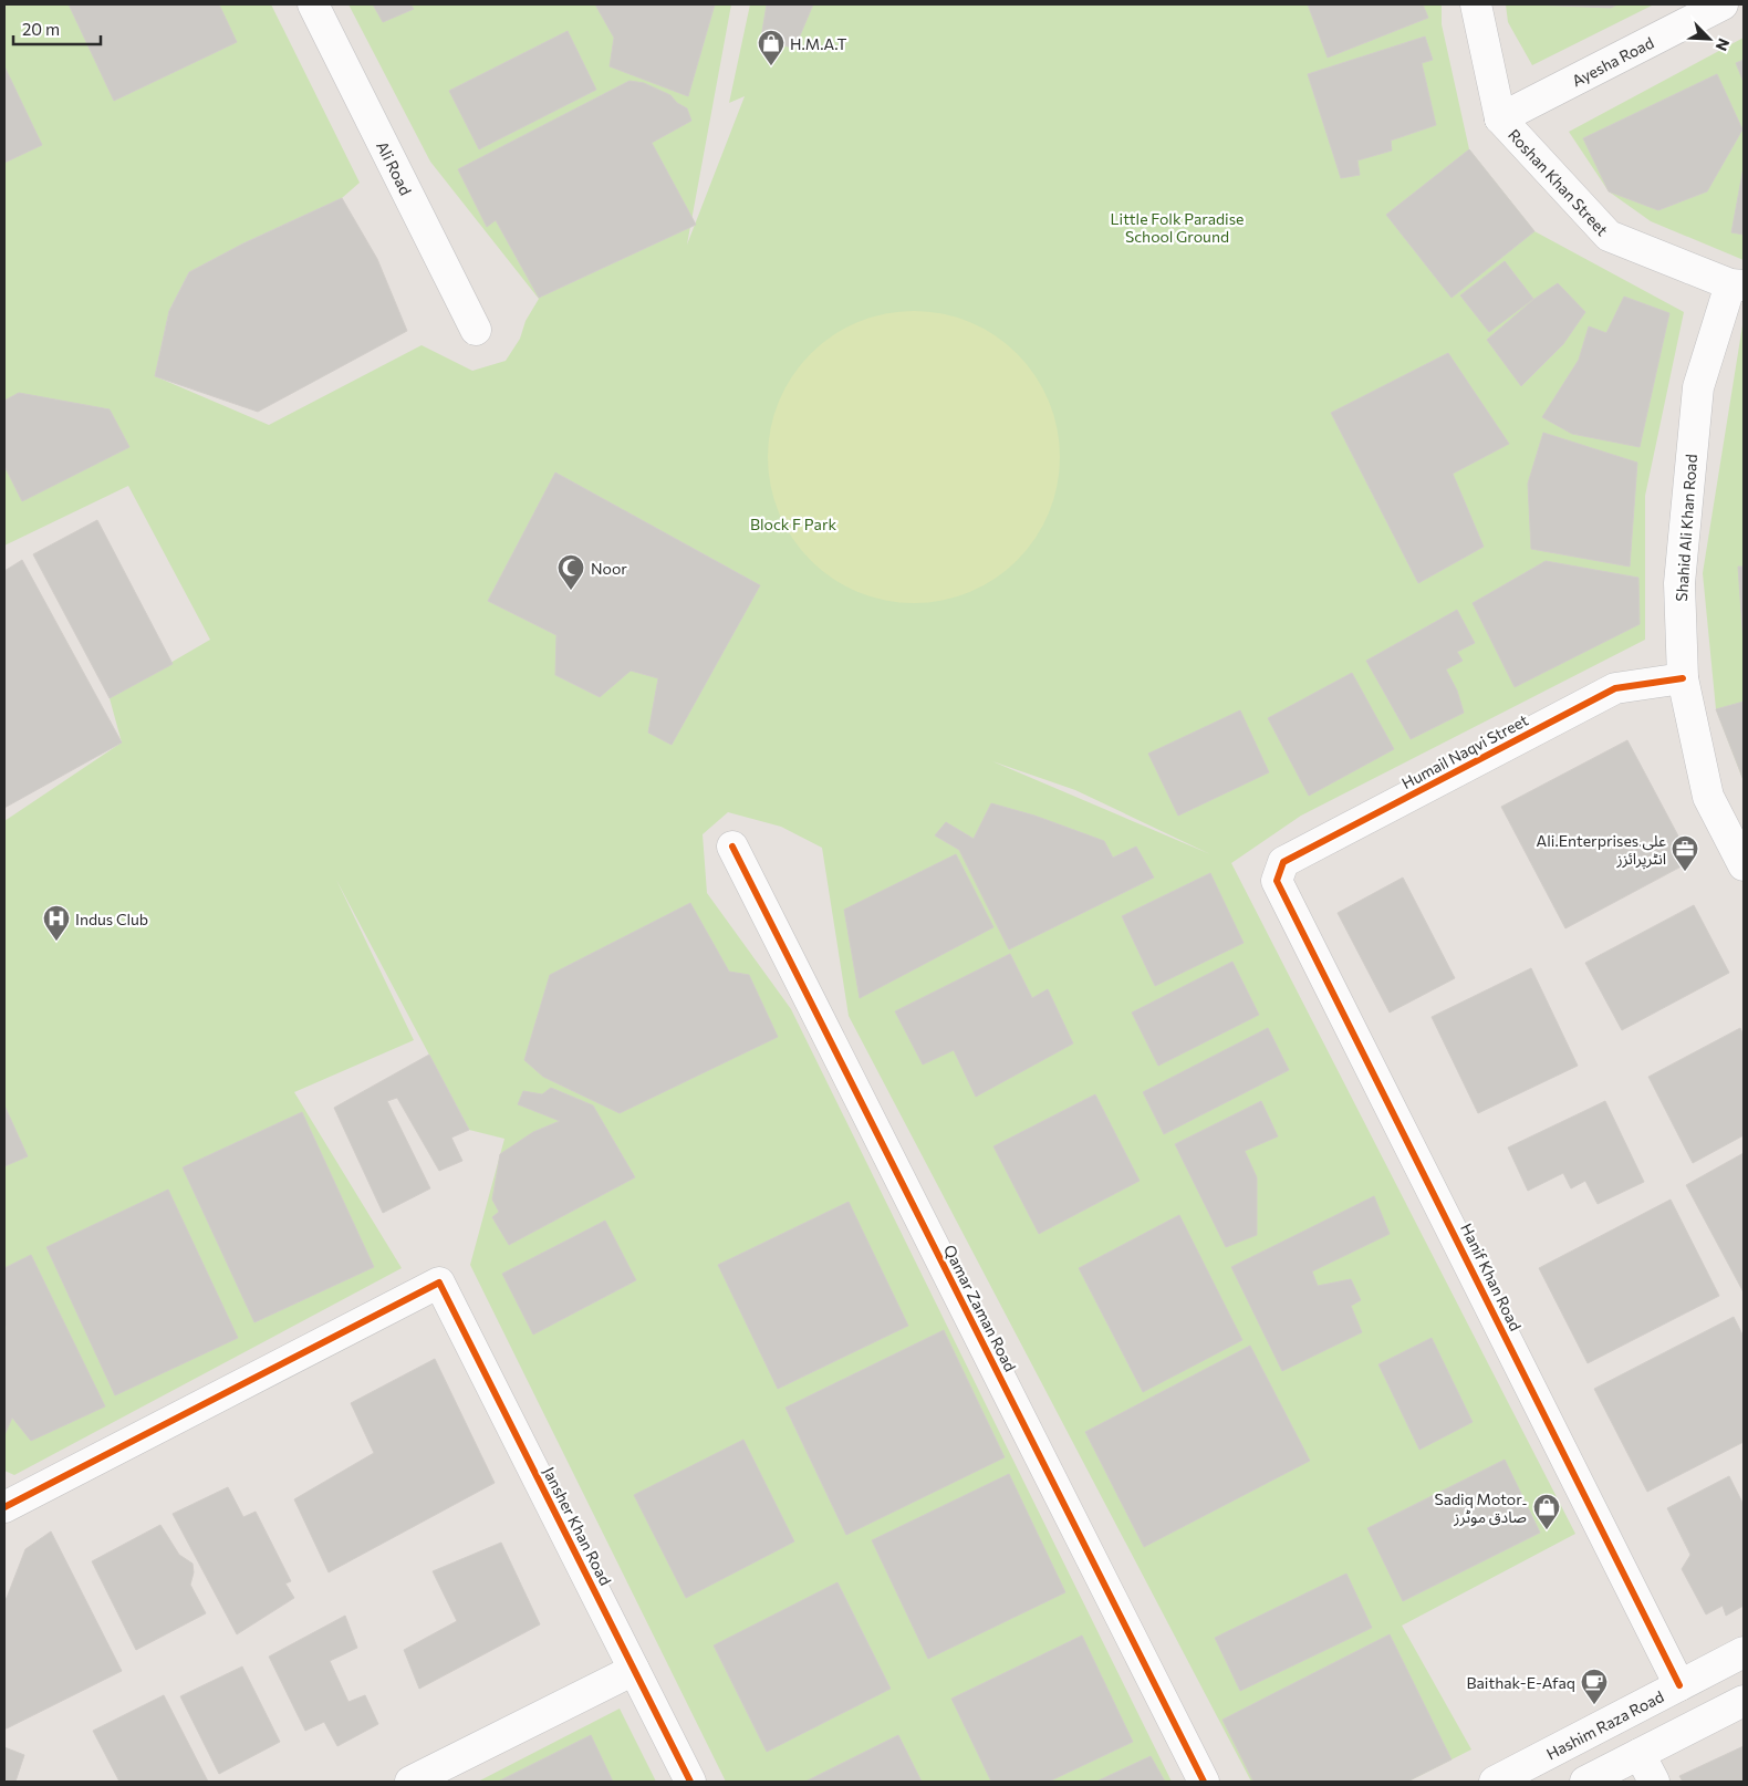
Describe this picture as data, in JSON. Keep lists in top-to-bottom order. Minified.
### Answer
{"streets":{"street":["Ayesha Road","Ali Road","Roshan Khan Street","Shahid Ali Khan Road","Humail Naqvi Street","Hanif Khan Road","Qamar Zaman Road","Jansher Khan Road","Hashim Raza Road"]},"crossings":[["Ayesha Road","Roshan Khan Street"],["Roshan Khan Street","Shahid Ali Khan Road"],["Shahid Ali Khan Road","Humail Naqvi Street"],["Humail Naqvi Street","Hanif Khan Road"],["Hanif Khan Road","Hashim Raza Road"]],"parks":["Little Folk Paradise School Ground","Block F Park"],"places":{"shop":["H.M.A.T","Sadiq Motor۔ صادق موٹرز"],"mosque":["Noor"],"office":["Ali.Enterprises.علی انٹرپرائزز"],"hospital":["Indus Club"],"cafe":["Baithak-E-Afaq"]},"scale_bar":"20 m","north":"bottom right"}
